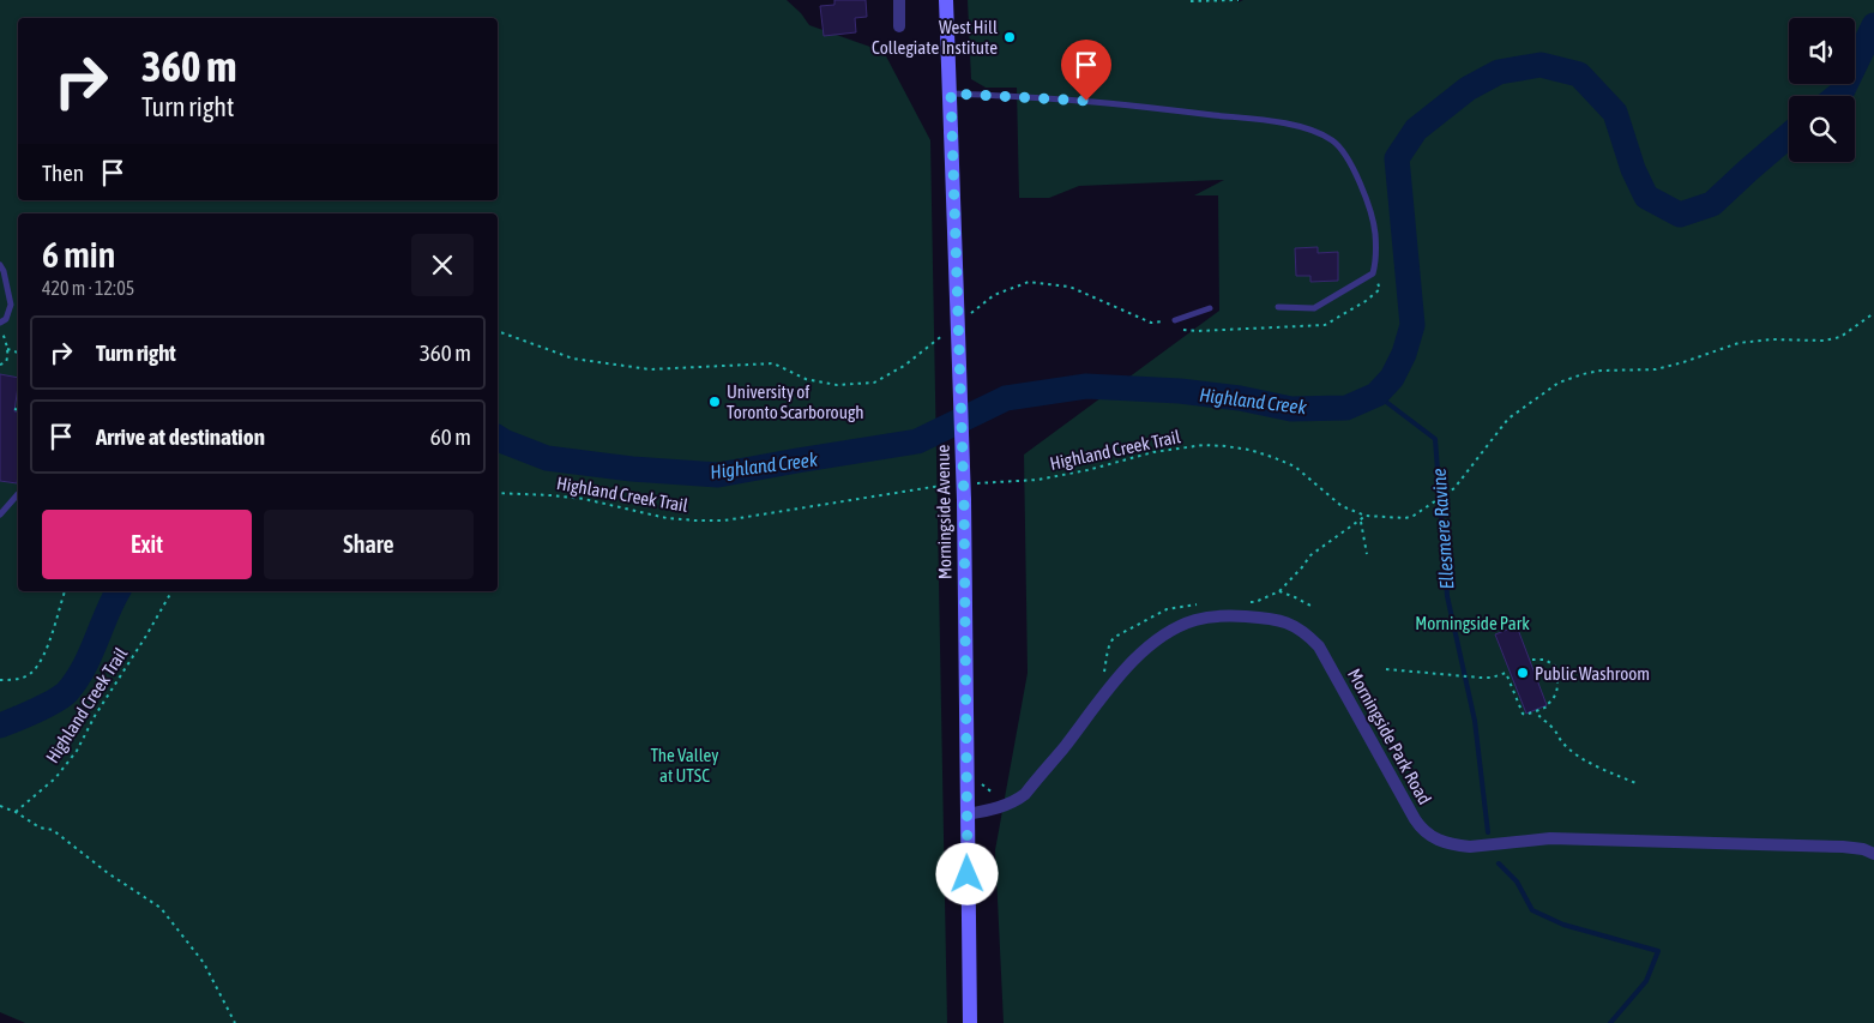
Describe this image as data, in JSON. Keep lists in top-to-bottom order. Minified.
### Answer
{"streets":{"main road":["Morningside Avenue"],"street":["Morningside Park Road"],"path":["Highland Creek Trail"]},"crossings":[["Morningside Avenue","Morningside Park Road"]],"water":["Highland Creek","Ellesmere Ravine"],"parks":["Morningside Park","The Valley at UTSC"],"places":["West Hill Collegiate Institute","University of Toronto Scarborough","Public Washroom"],"page":{"turn":["360 m","Turn right"],"then":"Then","heading":["6 min","420 m · 12:05"],"list":[{"name":"Turn right","value":"360 m"},{"name":"Arrive at destination","value":"60 m"}],"buttons":["Exit","Share"]}}
